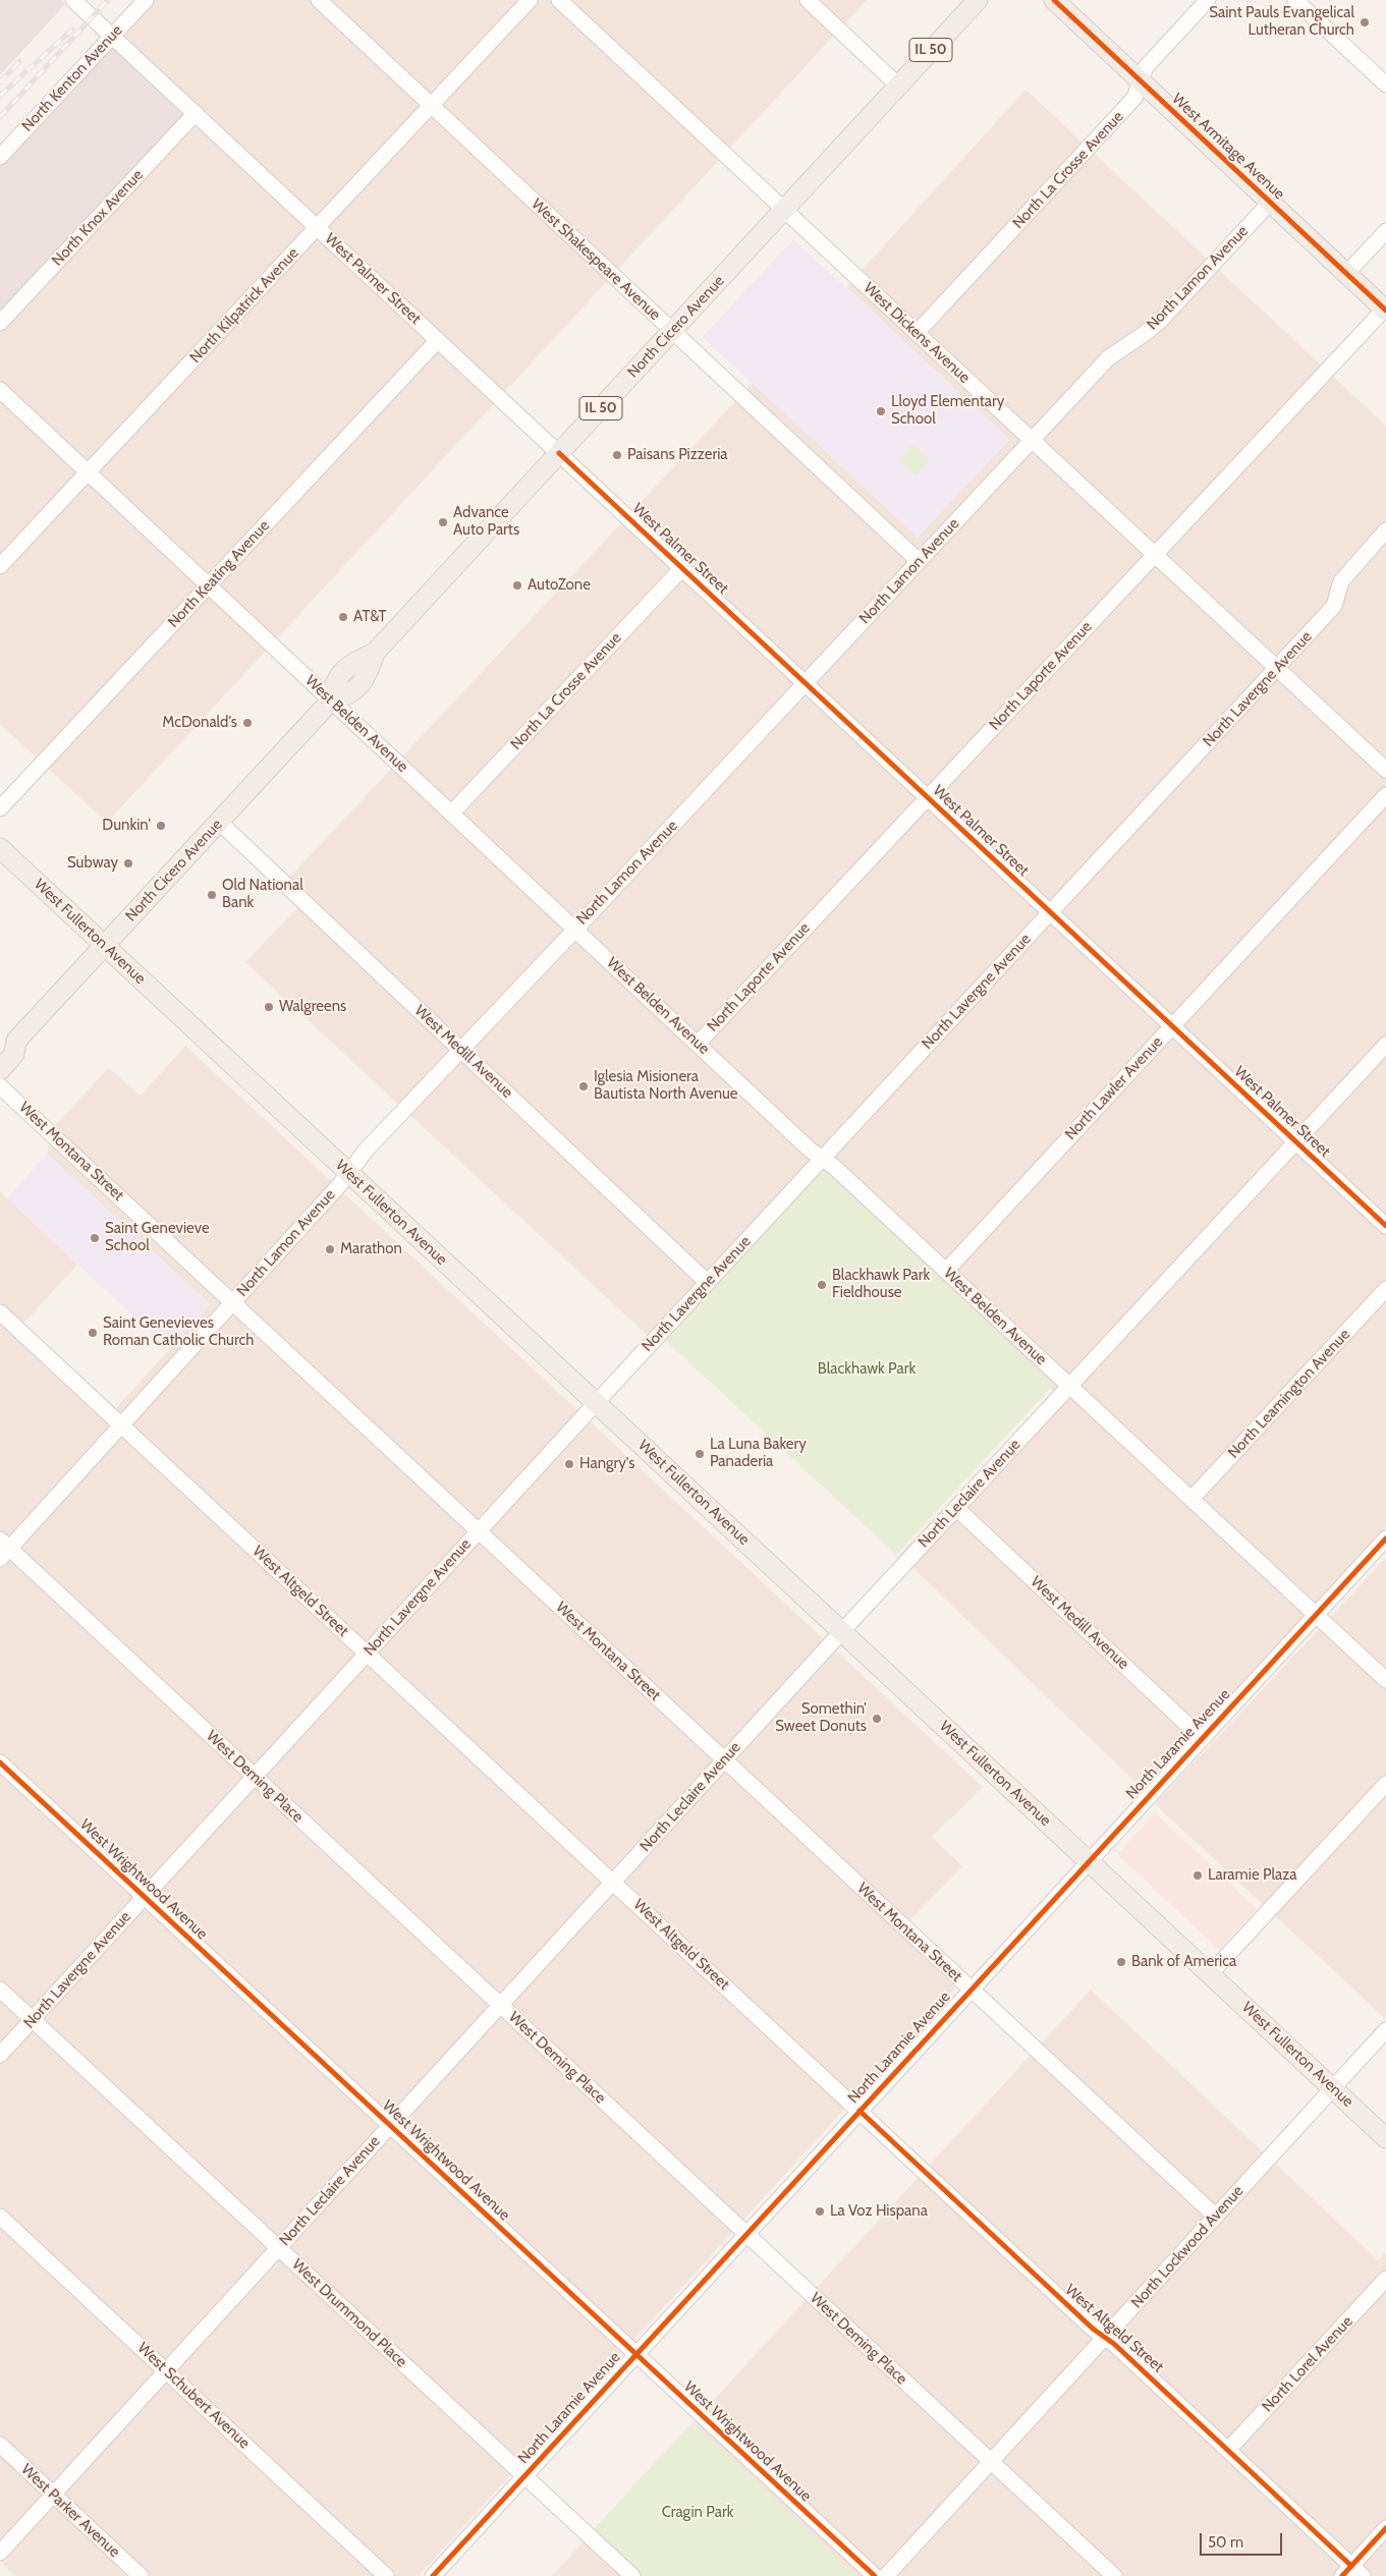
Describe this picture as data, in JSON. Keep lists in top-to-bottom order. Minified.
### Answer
{"streets":{"main road":["IL 50","West Armitage Avenue","North Cicero Avenue","West Fullerton Avenue"],"street":["North Kenton Avenue","North La Crosse Avenue","North Knox Avenue","West Shakespeare Avenue","North Lamon Avenue","West Palmer Street","North Kilpatrick Avenue","West Dickens Avenue","North Keating Avenue","North Laporte Avenue","North Lavergne Avenue","West Belden Avenue","West Medill Avenue","North Lawler Avenue","West Montana Street","North Leamington Avenue","North Leclaire Avenue","West Altgeld Street","North Laramie Avenue","West Deming Place","West Wrightwood Avenue","North Lockwood Avenue","West Drummond Place","North Lorel Avenue","West Schubert Avenue","West Parker Avenue"]},"crossings":[["North Kenton Avenue","West Palmer Street"],["West Armitage Avenue","North La Crosse Avenue"],["West Armitage Avenue","North Lamon Avenue"],["West Armitage Avenue","North Laporte Avenue"],["North La Crosse Avenue","West Palmer Street"],["North La Crosse Avenue","West Dickens Avenue"],["North La Crosse Avenue","West Belden Avenue"],["North Knox Avenue","West Palmer Street"],["West Shakespeare Avenue","North Lamon Avenue"],["West Shakespeare Avenue","North Kilpatrick Avenue"],["West Shakespeare Avenue","North Cicero Avenue"],["North Lamon Avenue","West Palmer Street"],["North Lamon Avenue","West Dickens Avenue"],["North Lamon Avenue","West Belden Avenue"],["North Lamon Avenue","West Fullerton Avenue"],["North Lamon Avenue","West Medill Avenue"],["North Lamon Avenue","West Montana Street"],["North Lamon Avenue","West Altgeld Street"],["North Lamon Avenue","West Deming Place"],["West Palmer Street","North Kilpatrick Avenue"],["West Palmer Street","North Cicero Avenue"],["West Palmer Street","North Keating Avenue"],["West Palmer Street","North Laporte Avenue"],["West Palmer Street","North Lavergne Avenue"],["West Palmer Street","North Lawler Avenue"],["West Palmer Street","North Leclaire Avenue"],["North Kilpatrick Avenue","West Belden Avenue"],["North Cicero Avenue","West Dickens Avenue"],["North Cicero Avenue","West Belden Avenue"],["North Cicero Avenue","West Fullerton Avenue"],["North Cicero Avenue","West Medill Avenue"],["West Dickens Avenue","North Laporte Avenue"],["West Dickens Avenue","North Lavergne Avenue"],["North Keating Avenue","West Belden Avenue"],["North Laporte Avenue","West Belden Avenue"],["North Lavergne Avenue","West Belden Avenue"],["North Lavergne Avenue","West Fullerton Avenue"],["North Lavergne Avenue","West Medill Avenue"],["North Lavergne Avenue","West Montana Street"],["North Lavergne Avenue","West Altgeld Street"],["North Lavergne Avenue","West Deming Place"],["North Lavergne Avenue","West Wrightwood Avenue"],["North Lavergne Avenue","West Drummond Place"],["West Belden Avenue","North Lawler Avenue"],["West Belden Avenue","North Leamington Avenue"],["West Belden Avenue","North Leclaire Avenue"],["West Belden Avenue","North Laramie Avenue"],["West Fullerton Avenue","North Leclaire Avenue"],["West Fullerton Avenue","North Laramie Avenue"],["West Fullerton Avenue","North Lockwood Avenue"],["West Medill Avenue","North Leclaire Avenue"],["West Medill Avenue","North Laramie Avenue"],["West Montana Street","North Leclaire Avenue"],["West Montana Street","North Laramie Avenue"],["West Montana Street","North Lockwood Avenue"],["North Leclaire Avenue","West Altgeld Street"],["North Leclaire Avenue","West Deming Place"],["North Leclaire Avenue","West Wrightwood Avenue"],["North Leclaire Avenue","West Drummond Place"],["North Leclaire Avenue","West Schubert Avenue"],["North Leclaire Avenue","West Parker Avenue"],["West Altgeld Street","North Laramie Avenue"],["West Altgeld Street","North Lockwood Avenue"],["West Altgeld Street","North Lorel Avenue"],["North Laramie Avenue","West Deming Place"],["North Laramie Avenue","West Wrightwood Avenue"],["North Laramie Avenue","West Drummond Place"],["West Deming Place","North Lockwood Avenue"]],"parks":["Blackhawk Park","Cragin Park"],"places":["Saint Pauls Evangelical Lutheran Church","Lloyd Elementary School","Paisans Pizzeria","Advance Auto Parts","AutoZone","AT&T","McDonald's","Dunkin'","Subway","Old National Bank","Walgreens","Iglesia Misionera Bautista North Avenue","Saint Genevieve School","Marathon","Blackhawk Park Fieldhouse","Saint Genevieves Roman Catholic Church","La Luna Bakery Panaderia","Hangry's","Somethin’ Sweet Donuts","Laramie Plaza","Bank of America","La Voz Hispana"],"scale_bar":"50 m"}
